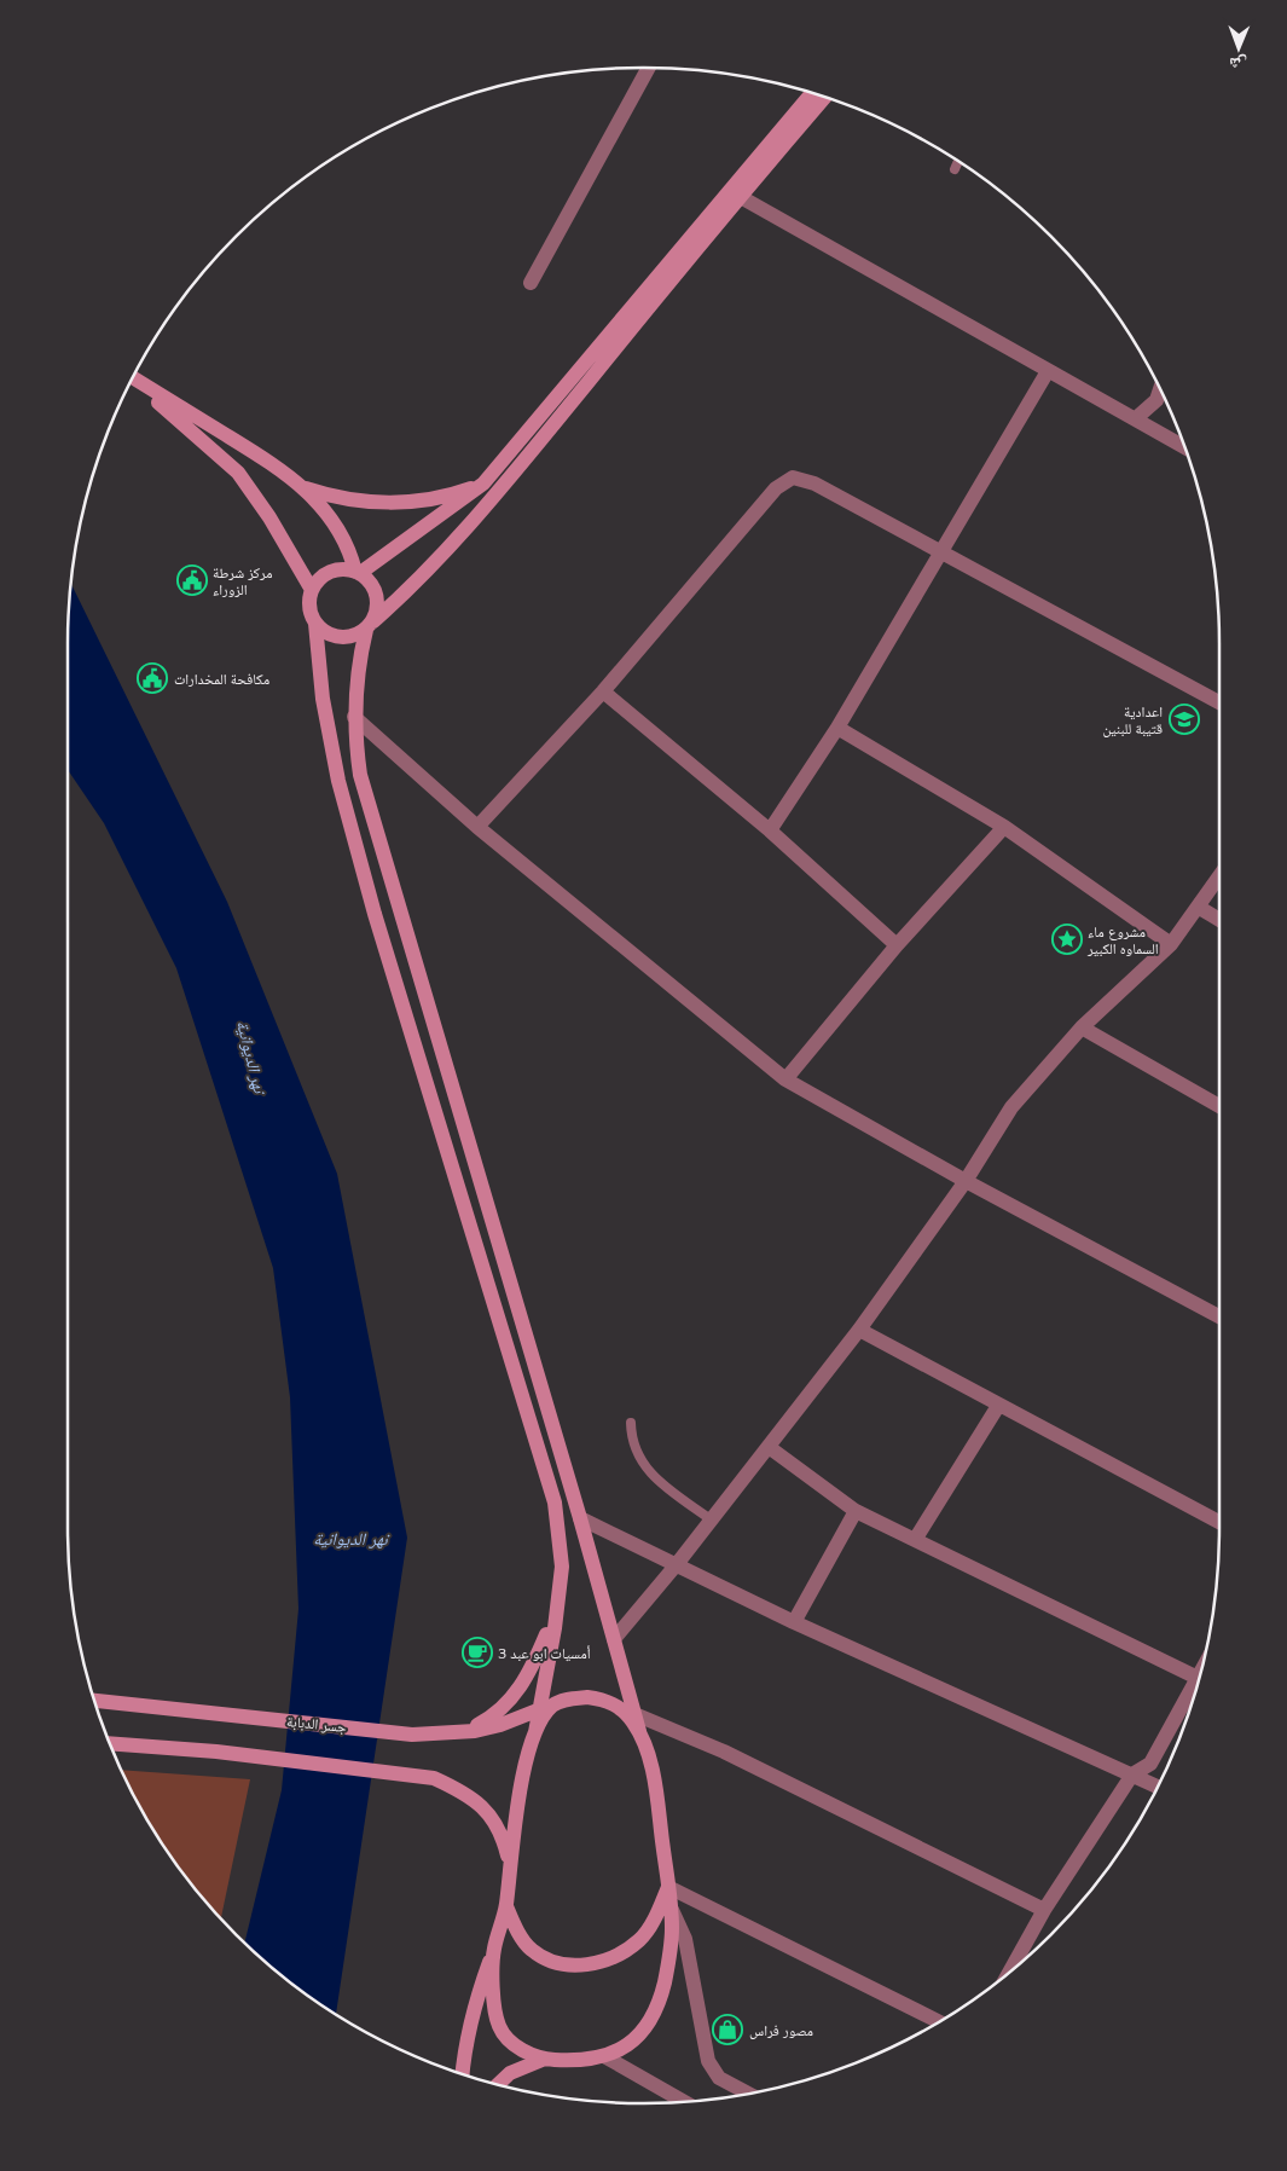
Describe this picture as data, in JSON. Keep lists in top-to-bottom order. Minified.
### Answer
{"streets":{"main road":["جسر الدبابة"]},"water":["نهر الديوانية"],"places":{"public building":["مركز شرطة الزوراء","مكافحة المخدارات"],"school or university":["اعدادية قتيبة للبنين"],"place":["مشروع ماء السماوه الكبير"],"cafe":["أمسيات ابو عبد 3"],"shop":["مصور فراس"]},"north":"bottom"}
